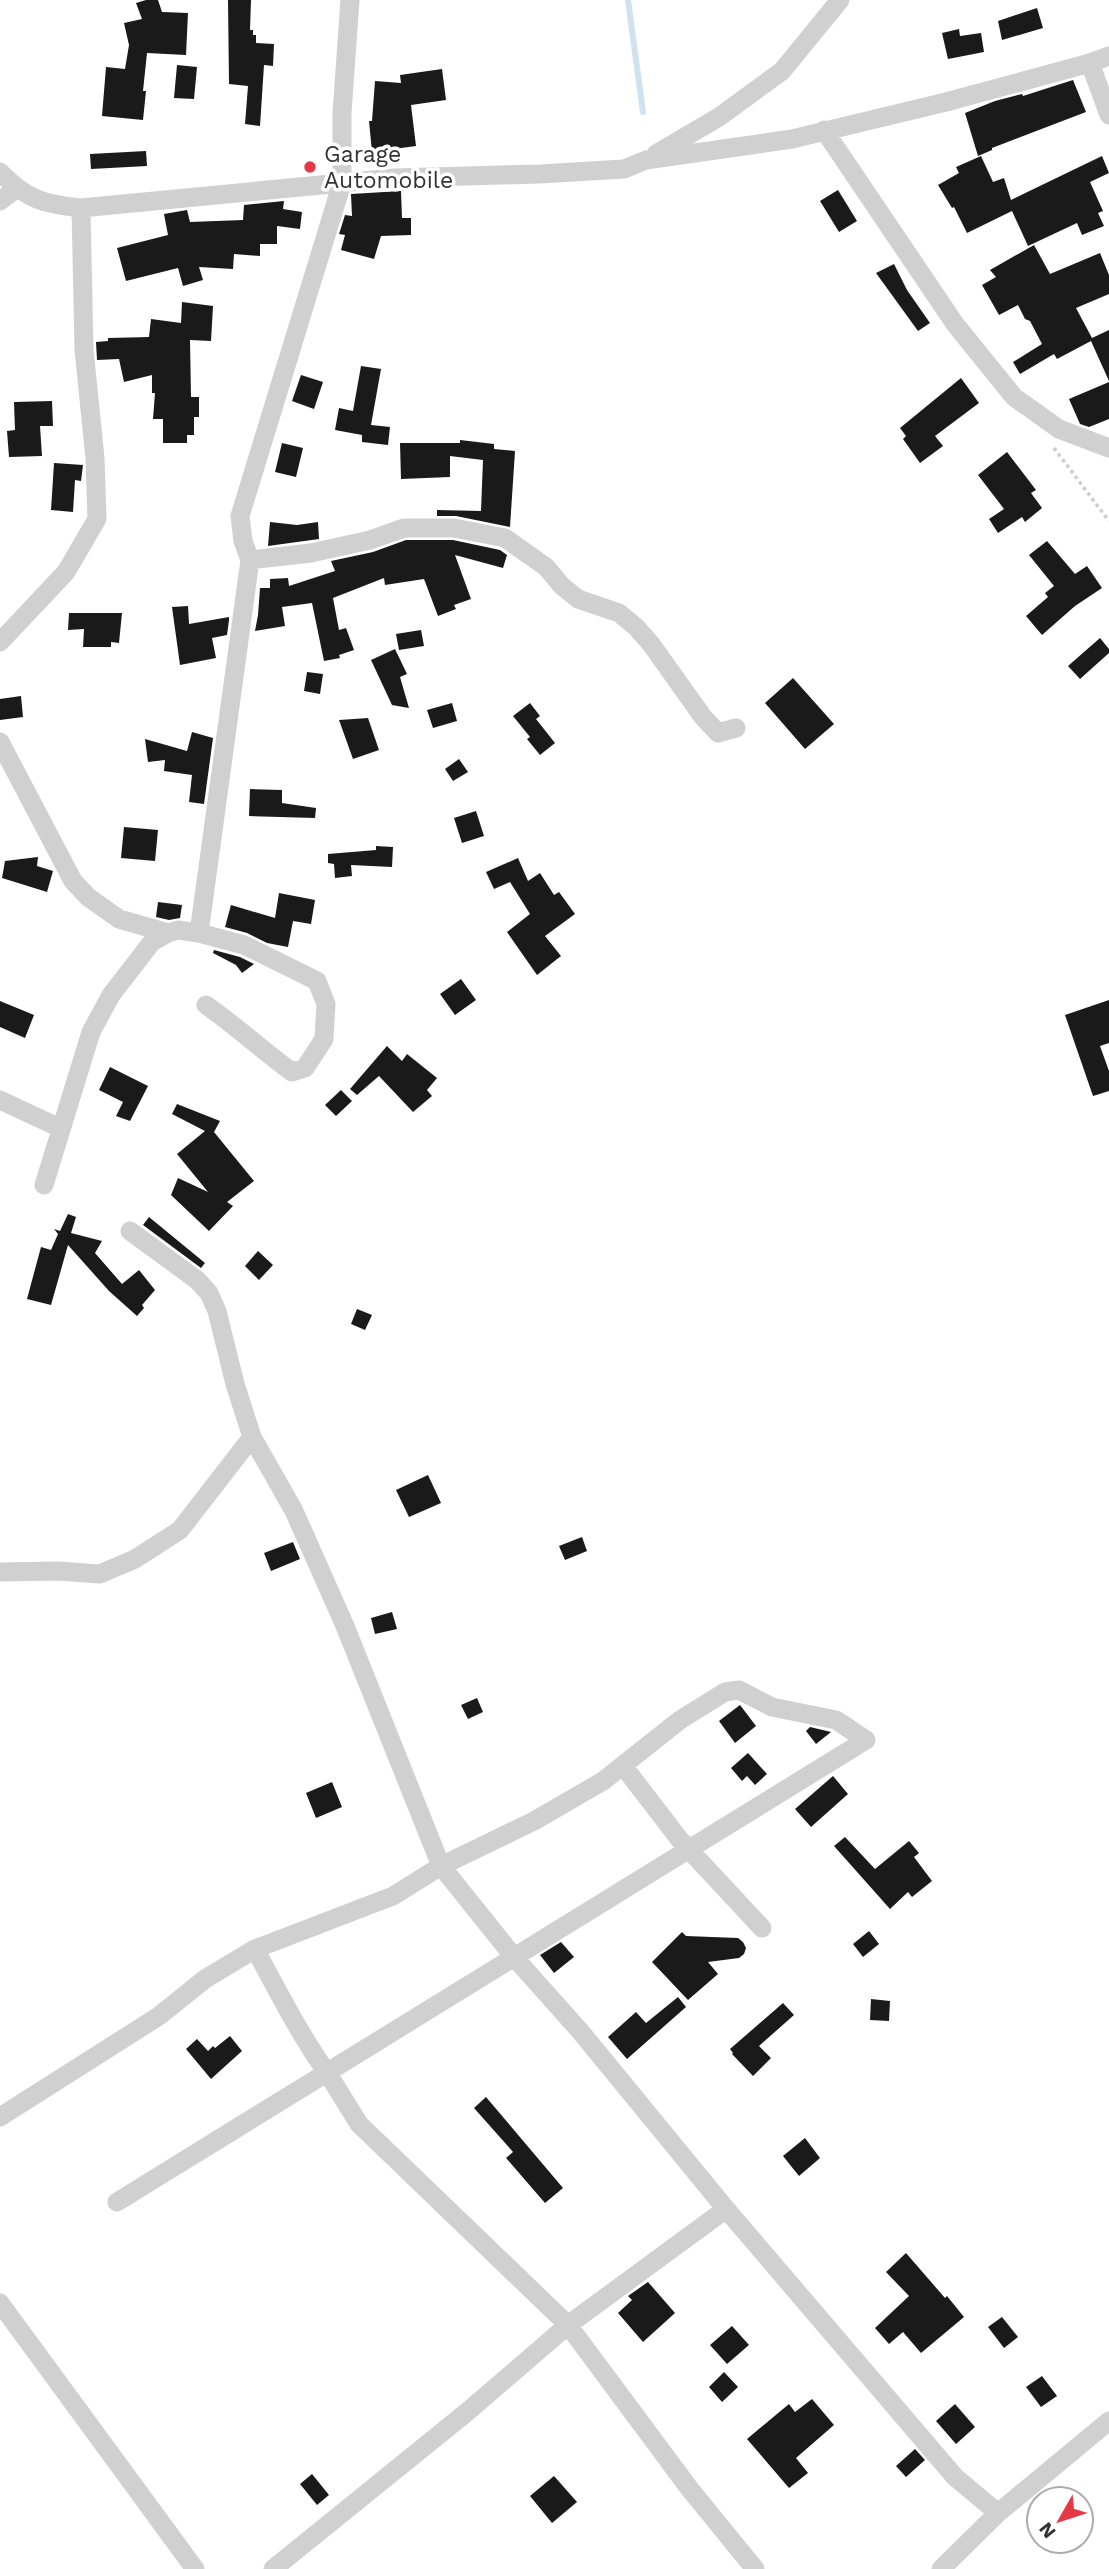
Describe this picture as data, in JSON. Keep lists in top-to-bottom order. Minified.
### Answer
{"places":["Garage Automobile"],"north":"bottom left"}
